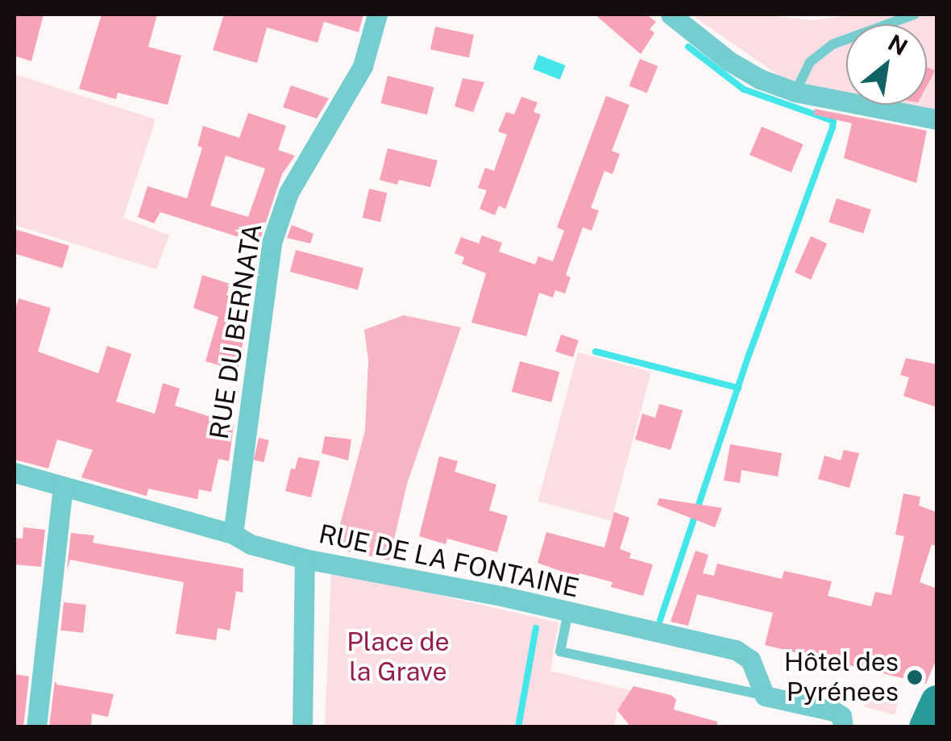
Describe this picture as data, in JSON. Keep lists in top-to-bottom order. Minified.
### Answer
{"streets":{"street":["RUE DU BERNATA","RUE DE LA FONTAINE"]},"crossings":[["RUE DU BERNATA","RUE DE LA FONTAINE"]],"parks":["Place de la Grave"],"places":["Hôtel des Pyrénees"],"north":"top right"}
